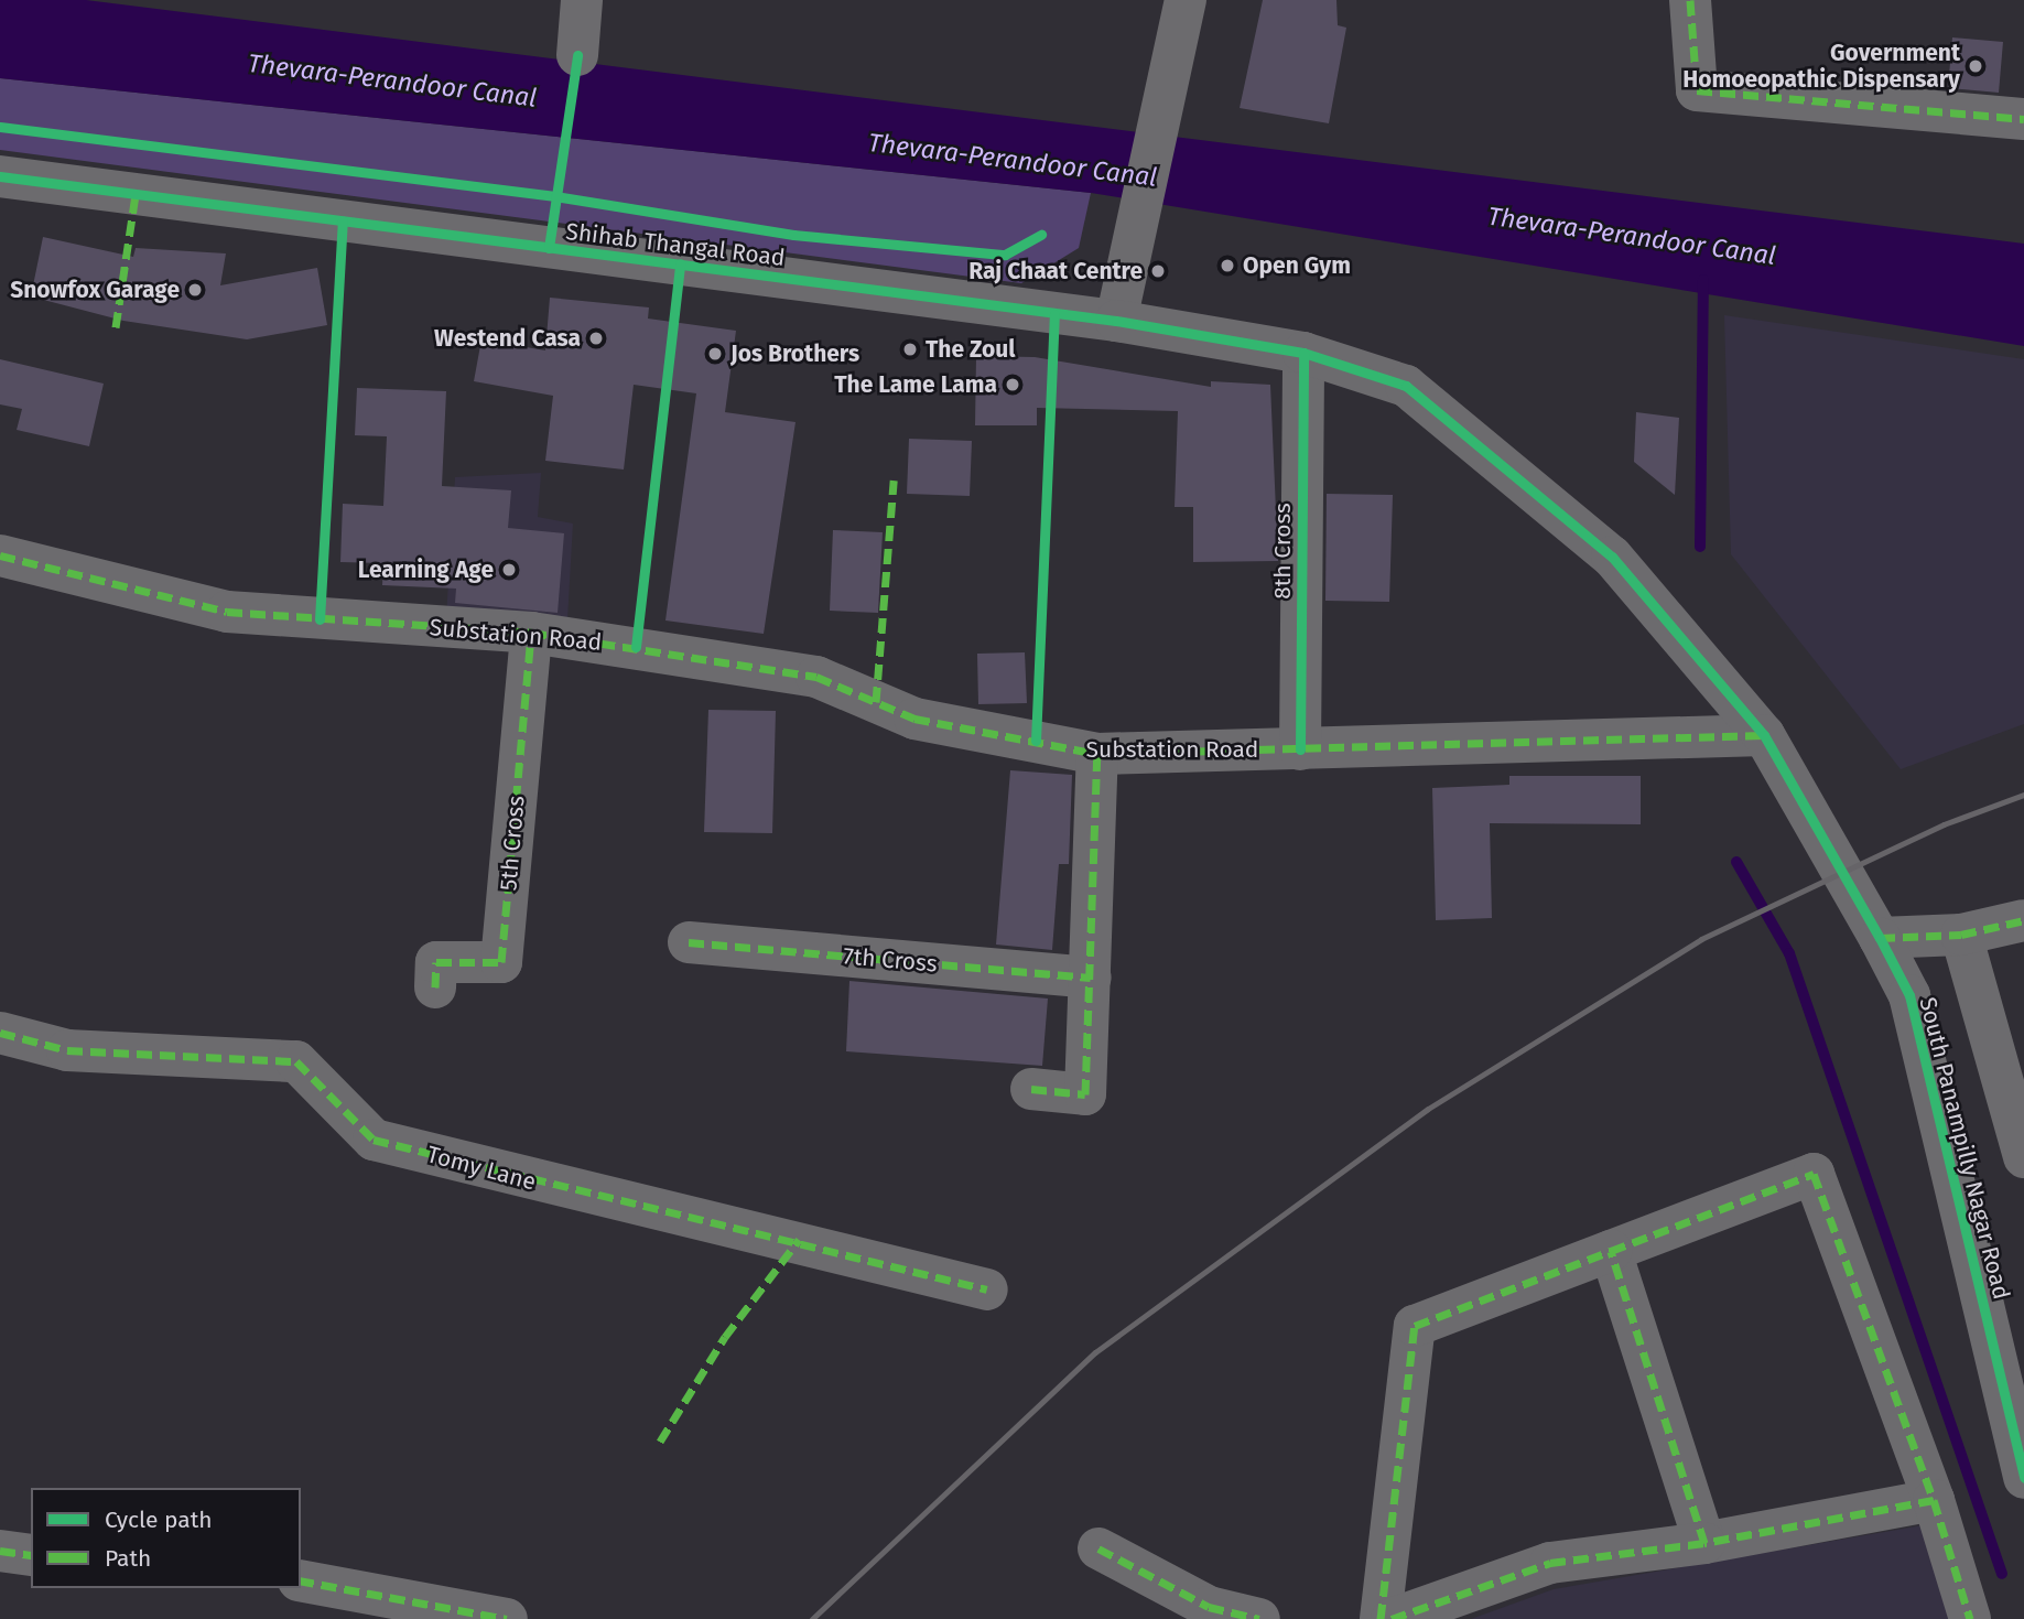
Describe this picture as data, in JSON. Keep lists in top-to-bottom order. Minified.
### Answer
{"streets":{"street":["Shihab Thangal Road","8th Cross","Substation Road","5th Cross","7th Cross","South Panampilly Nagar Road","Tomy Lane"]},"crossings":[["Shihab Thangal Road","South Panampilly Nagar Road"],["8th Cross","Substation Road"],["8th Cross","South Panampilly Nagar Road"],["Substation Road","5th Cross"],["Substation Road","South Panampilly Nagar Road"]],"water":["Thevara-Perandoor Canal"],"places":["Government Homoeopathic Dispensary","Open Gym","Raj Chaat Centre","Snowfox Garage","Westend Casa","The Zoul","Jos Brothers","The Lame Lama","Learning Age"],"legend":["Cycle path","Path"]}
